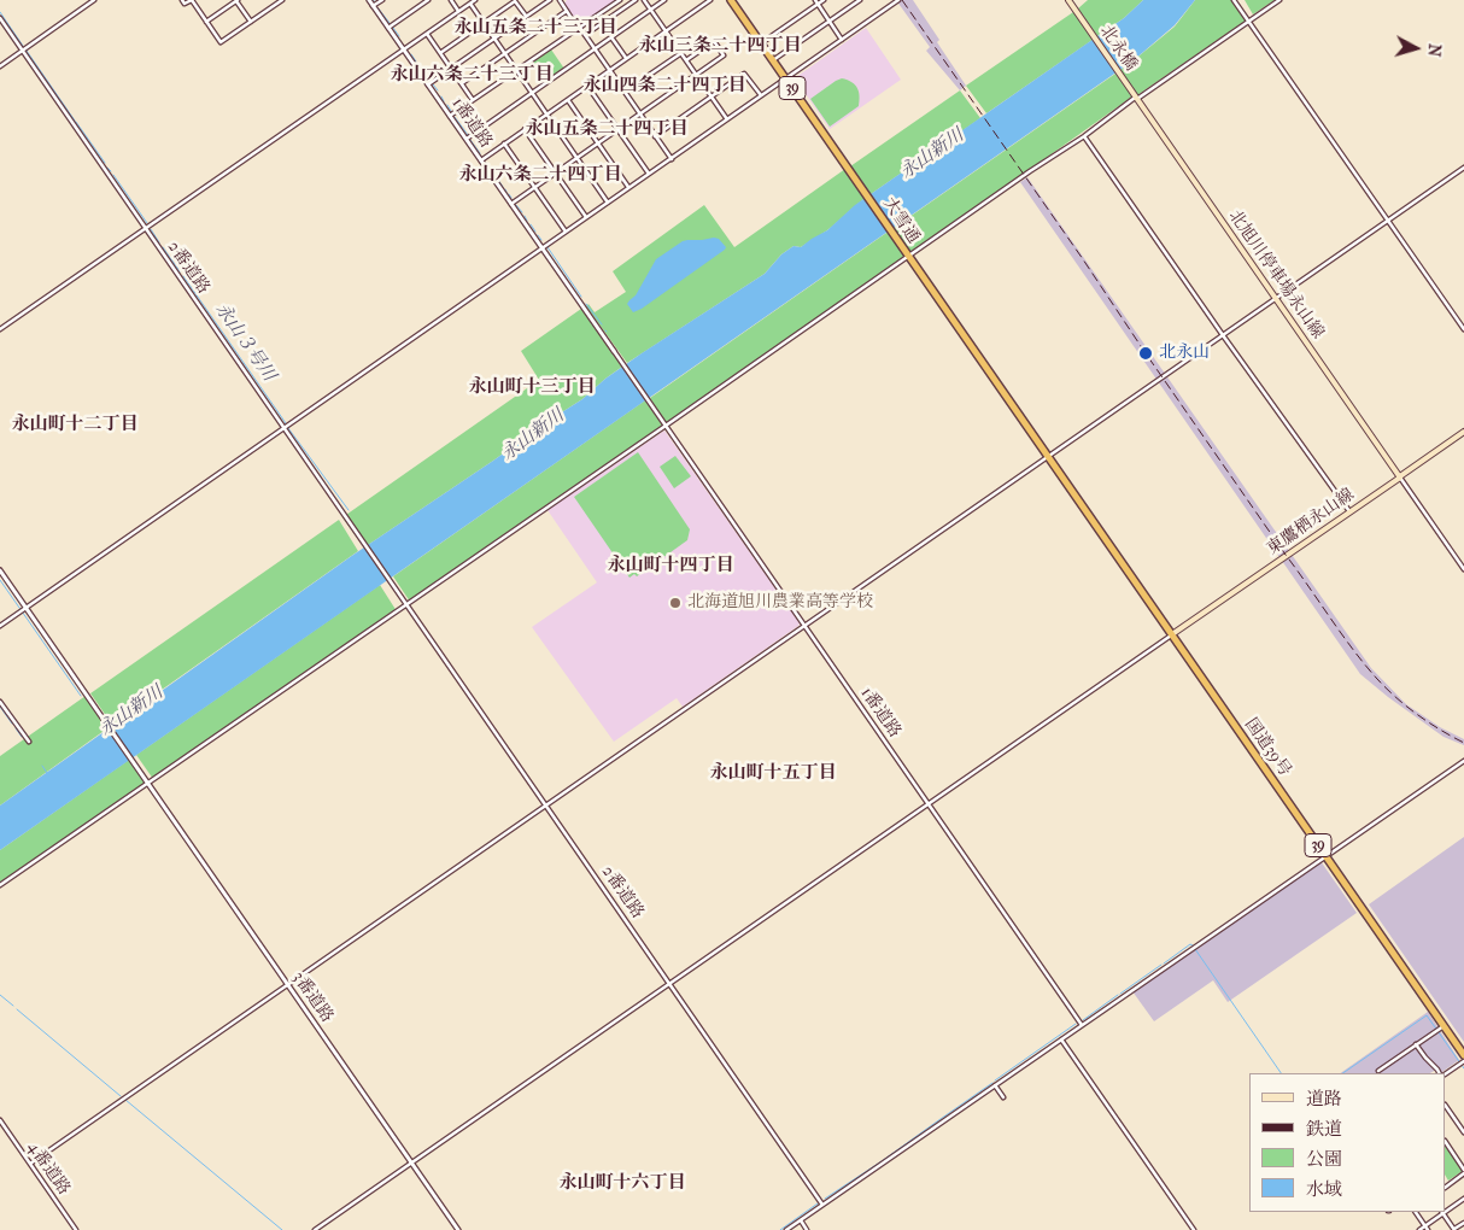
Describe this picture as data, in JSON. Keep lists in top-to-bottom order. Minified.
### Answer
{"streets":{"highway":["39","大雪通","国道39号"],"main road":["北永橋","北旭川停車場永山線","東鷹栖永山線"],"street":["1番道路","2番道路","3番道路","4番道路"]},"crossings":[["北永橋","北旭川停車場永山線"],["大雪通","国道39号"],["北旭川停車場永山線","東鷹栖永山線"],["東鷹栖永山線","国道39号"]],"districts":["永山五条二十三丁目","永山三条二十四丁目","永山六条二十三丁目","永山四条二十四丁目","永山五条二十四丁目","永山六条二十四丁目","永山町十三丁目","永山町十二丁目","永山町十四丁目","永山町十五丁目","永山町十六丁目"],"water":["永山新川","永山３号川"],"places":["北永山","北海道旭川農業高等学校"],"legend":["道路","鉄道","公園","水域"],"north":"right"}
